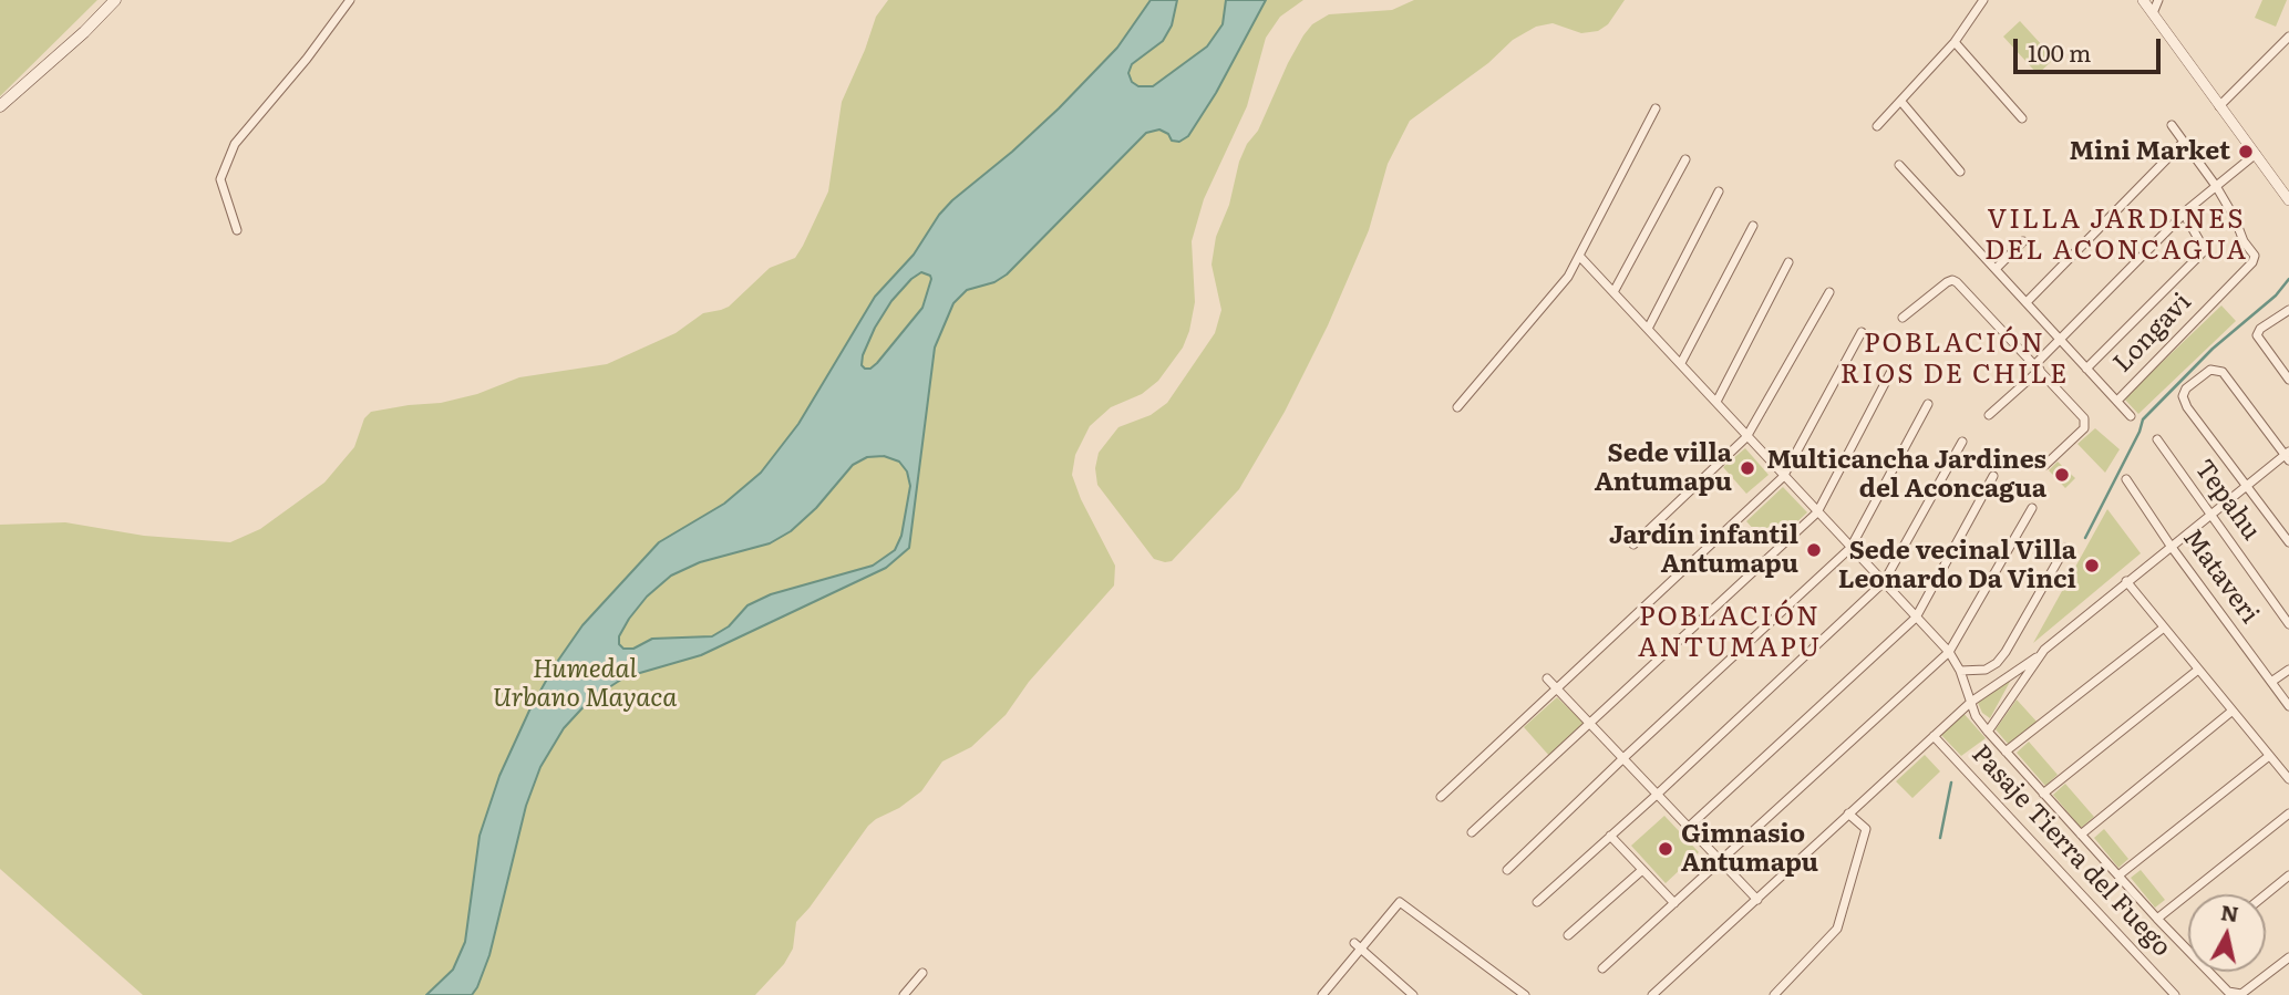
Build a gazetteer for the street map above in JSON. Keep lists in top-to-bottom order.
{
  "streets": {
    "street": [
      "Longavi",
      "Tepahu",
      "Mataveri",
      "Pasaje Tierra del Fuego"
    ]
  },
  "districts": ["VILLA JARDINES DEL ACONCAGUA", "POBLACIÓN RIOS DE CHILE", "POBLACIÓN ANTUMAPU"],
  "parks": ["Humedal Urbano Mayaca"],
  "places": [
    "Mini Market",
    "Sede villa Antumapu",
    "Multicancha Jardines del Aconcagua",
    "Jardín infantil Antumapu",
    "Sede vecinal Villa Leonardo Da Vinci",
    "Gimnasio Antumapu"
  ],
  "scale_bar": "100 m",
  "north": "top"
}
